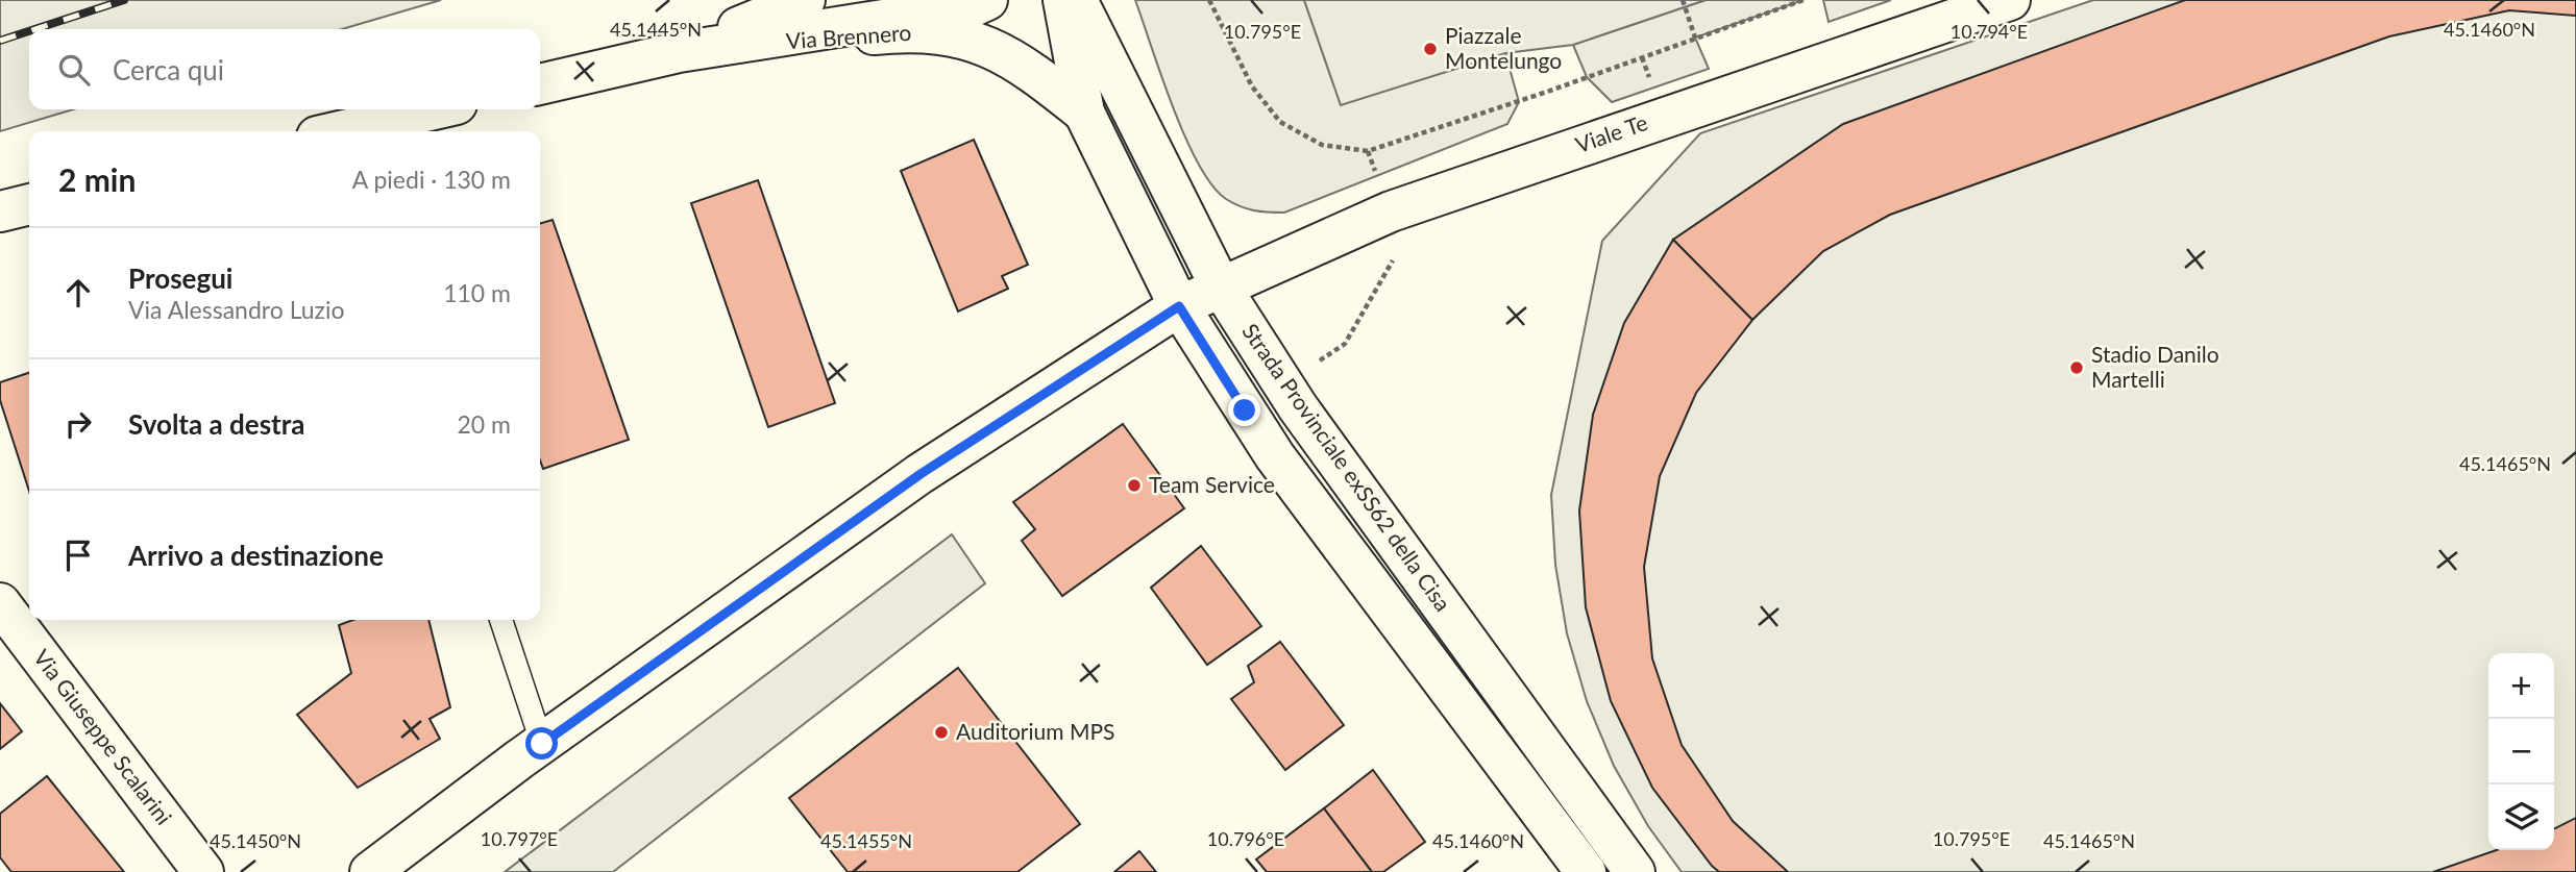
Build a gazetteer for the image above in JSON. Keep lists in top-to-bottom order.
{
  "streets": {
    "main road": [
      "Via Brennero",
      "Viale Te",
      "Strada Provinciale exSS62 della Cisa",
      "Via Giuseppe Scalarini"
    ]
  },
  "crossings": [
    ["Via Brennero", "Strada Provinciale exSS62 della Cisa"],
    ["Viale Te", "Strada Provinciale exSS62 della Cisa"]
  ],
  "places": [
    "Piazzale Montelungo",
    "Stadio Danilo Martelli",
    "Team Service",
    "Auditorium MPS"
  ],
  "page": {
    "search": "Cerca qui",
    "heading": ["2 min", "A piedi · 130 m"],
    "list": [
      ["Prosegui", "Via Alessandro Luzio", "110 m"],
      ["Svolta a destra", "20 m"],
      "Arrivo a destinazione"
    ],
    "map_buttons": ["+", "−"]
  },
  "coordinates": [
    "45.1445°N",
    "45.1460°N",
    "10.795°E",
    "10.794°E",
    "45.1465°N",
    "10.797°E",
    "10.796°E",
    "45.1450°N",
    "45.1455°N"
  ]
}
